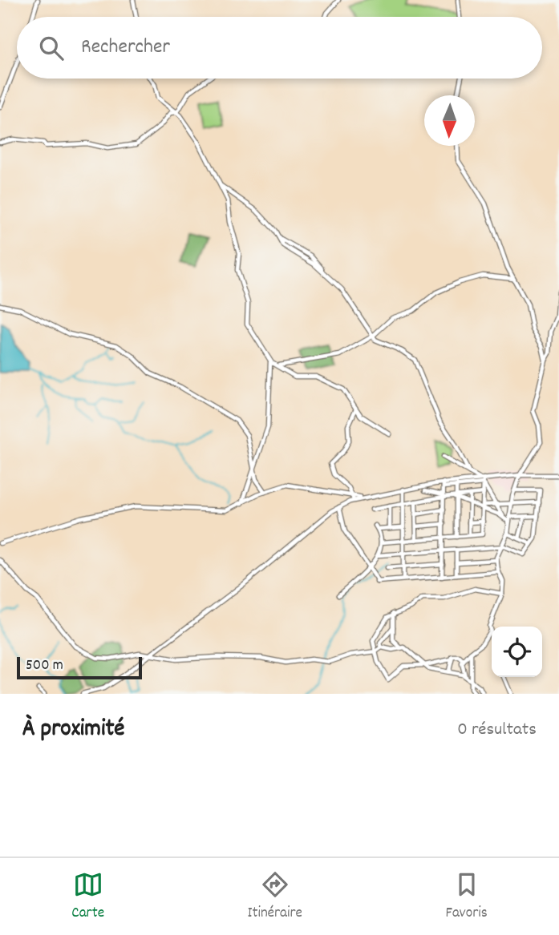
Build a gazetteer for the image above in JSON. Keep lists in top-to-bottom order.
{
  "scale_bar": "500 m",
  "north": "bottom",
  "page": {
    "search": "Rechercher",
    "scale": "500 m",
    "heading": ["À proximité", "0 résultats"],
    "nav": ["Carte", "Itinéraire", "Favoris"]
  }
}
